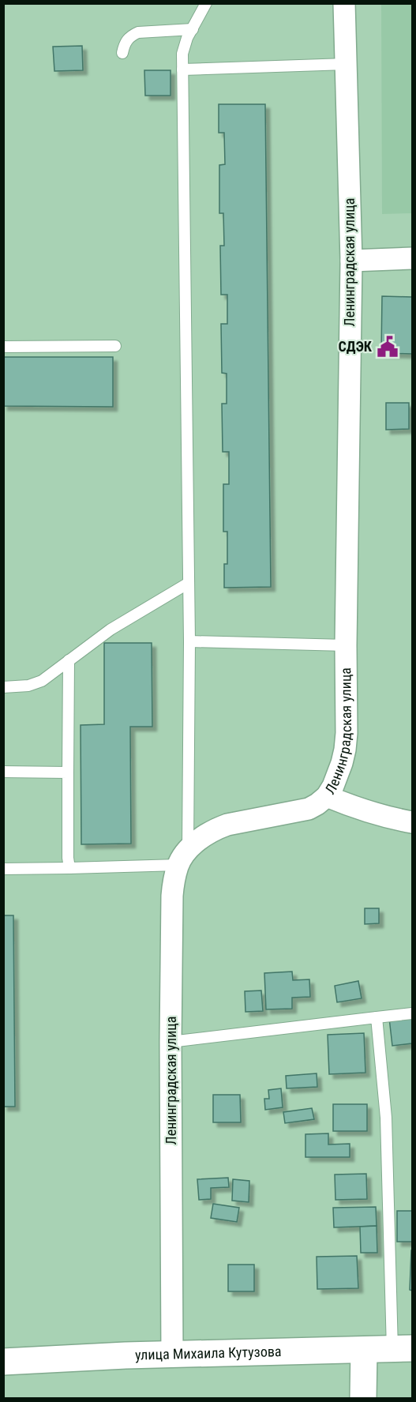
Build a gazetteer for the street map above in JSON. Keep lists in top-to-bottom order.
{
  "streets": {
    "street": ["Ленинградская улица", "улица Михаила Кутузова"]
  },
  "crossings": [
    ["Ленинградская улица", "улица Михаила Кутузова"]
  ],
  "places": {
    "public building": ["СДЭК"]
  }
}
